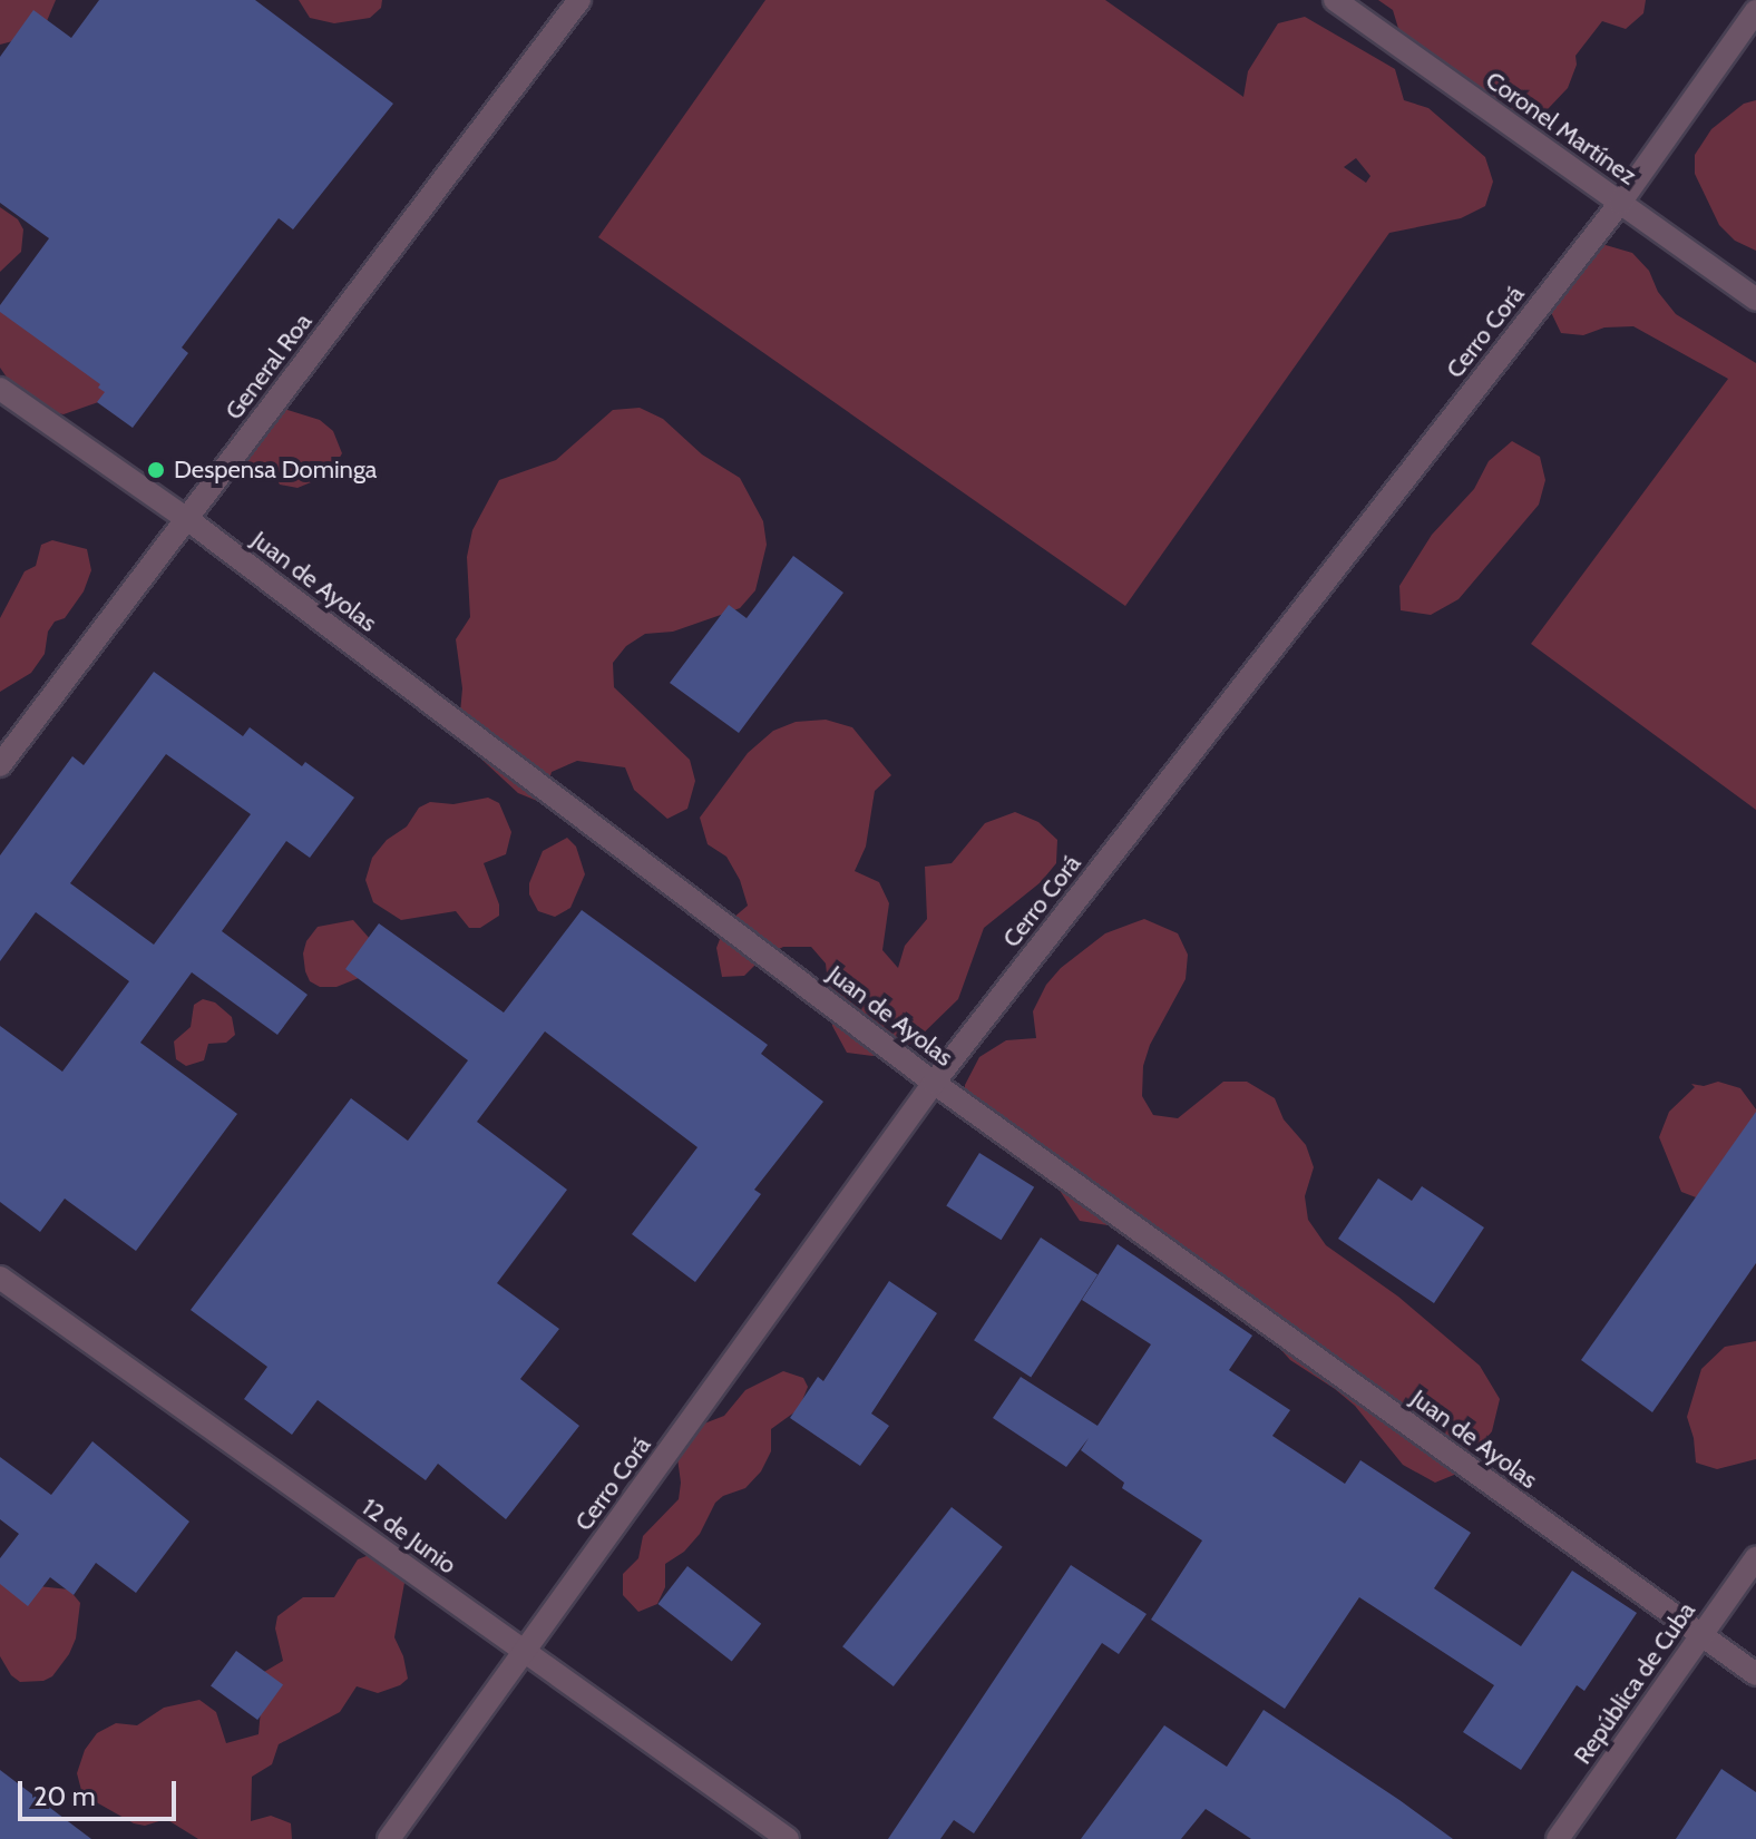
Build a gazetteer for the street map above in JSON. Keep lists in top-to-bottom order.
{
  "streets": {
    "street": [
      "Coronel Martínez",
      "Cerro Corá",
      "General Roa",
      "Juan de Ayolas",
      "12 de Junio",
      "República de Cuba"
    ]
  },
  "crossings": [
    ["Coronel Martínez", "Cerro Corá"],
    ["Cerro Corá", "Juan de Ayolas"],
    ["Cerro Corá", "12 de Junio"],
    ["General Roa", "Juan de Ayolas"],
    ["Juan de Ayolas", "República de Cuba"]
  ],
  "places": ["Despensa Dominga"],
  "scale_bar": "20 m"
}
